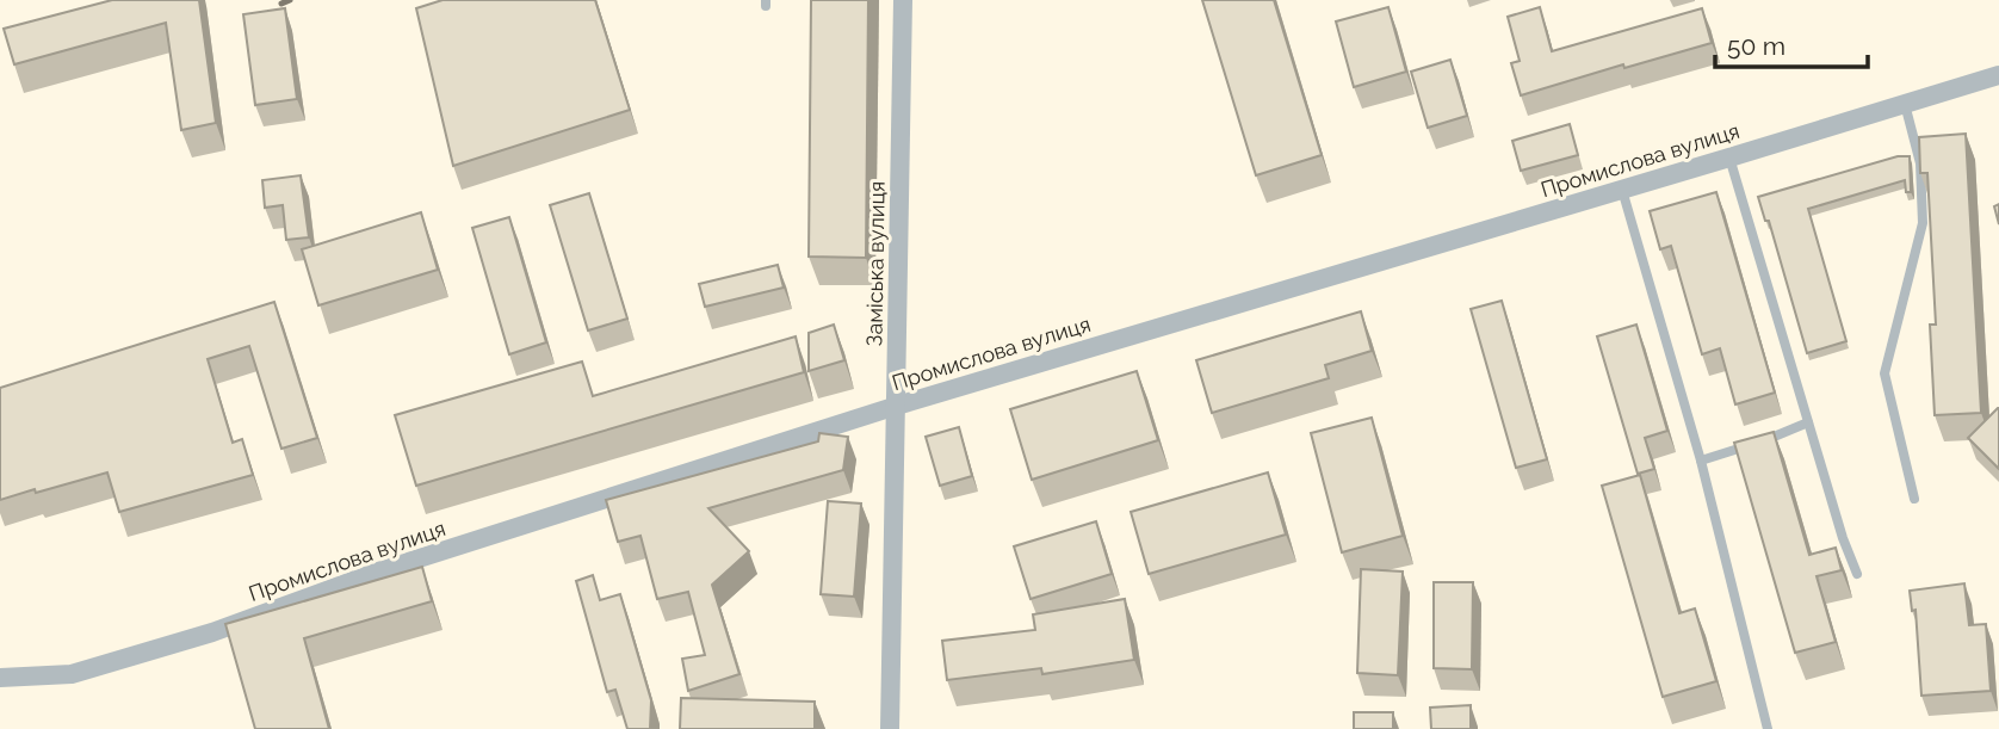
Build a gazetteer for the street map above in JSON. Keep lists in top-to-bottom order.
{
  "streets": {
    "street": ["Промислова вулиця", "Заміська вулиця"]
  },
  "crossings": [
    ["Промислова вулиця", "Заміська вулиця"]
  ],
  "scale_bar": "50 m"
}
